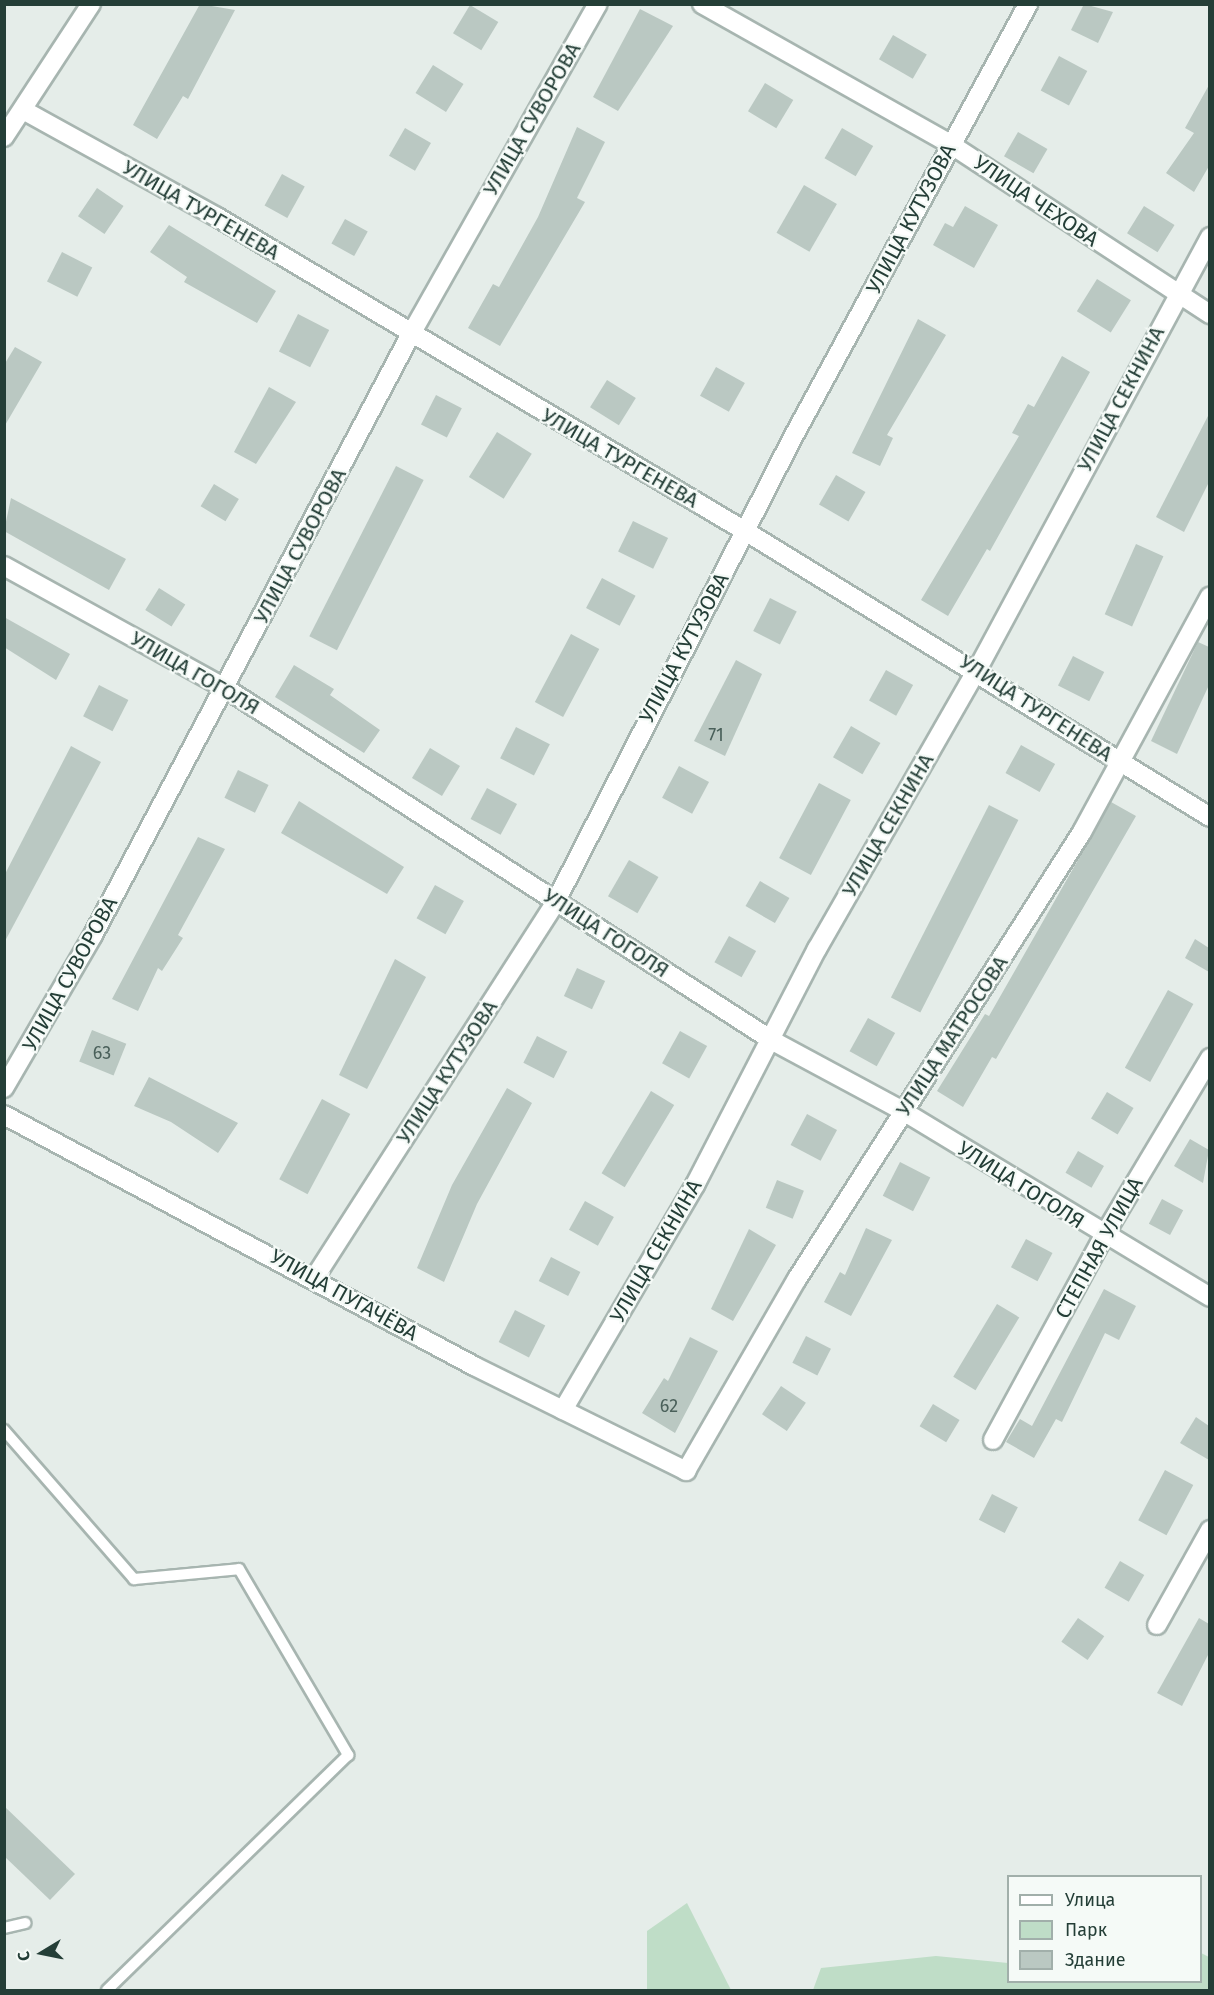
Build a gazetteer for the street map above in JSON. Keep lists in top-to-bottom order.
{
  "streets": {
    "street": [
      "УЛИЦА СУВОРОВА",
      "УЛИЦА ЧЕХОВА",
      "УЛИЦА ТУРГЕНЕВА",
      "УЛИЦА КУТУЗОВА",
      "УЛИЦА СЕКНИНА",
      "УЛИЦА ГОГОЛЯ",
      "УЛИЦА МАТРОСОВА",
      "СТЕПНАЯ УЛИЦА",
      "УЛИЦА ПУГАЧЁВА"
    ]
  },
  "crossings": [
    ["УЛИЦА СУВОРОВА", "УЛИЦА ТУРГЕНЕВА"],
    ["УЛИЦА СУВОРОВА", "УЛИЦА ГОГОЛЯ"],
    ["УЛИЦА ЧЕХОВА", "УЛИЦА КУТУЗОВА"],
    ["УЛИЦА ЧЕХОВА", "УЛИЦА СЕКНИНА"],
    ["УЛИЦА ТУРГЕНЕВА", "УЛИЦА КУТУЗОВА"],
    ["УЛИЦА ТУРГЕНЕВА", "УЛИЦА СЕКНИНА"],
    ["УЛИЦА ТУРГЕНЕВА", "УЛИЦА МАТРОСОВА"],
    ["УЛИЦА КУТУЗОВА", "УЛИЦА ГОГОЛЯ"],
    ["УЛИЦА КУТУЗОВА", "УЛИЦА ПУГАЧЁВА"],
    ["УЛИЦА СЕКНИНА", "УЛИЦА ГОГОЛЯ"],
    ["УЛИЦА СЕКНИНА", "УЛИЦА ПУГАЧЁВА"],
    ["УЛИЦА ГОГОЛЯ", "УЛИЦА МАТРОСОВА"],
    ["УЛИЦА ГОГОЛЯ", "СТЕПНАЯ УЛИЦА"],
    ["УЛИЦА МАТРОСОВА", "УЛИЦА ПУГАЧЁВА"]
  ],
  "house_numbers": ["71", "63", "62"],
  "legend": ["Улица", "Парк", "Здание"],
  "north": "left"
}
